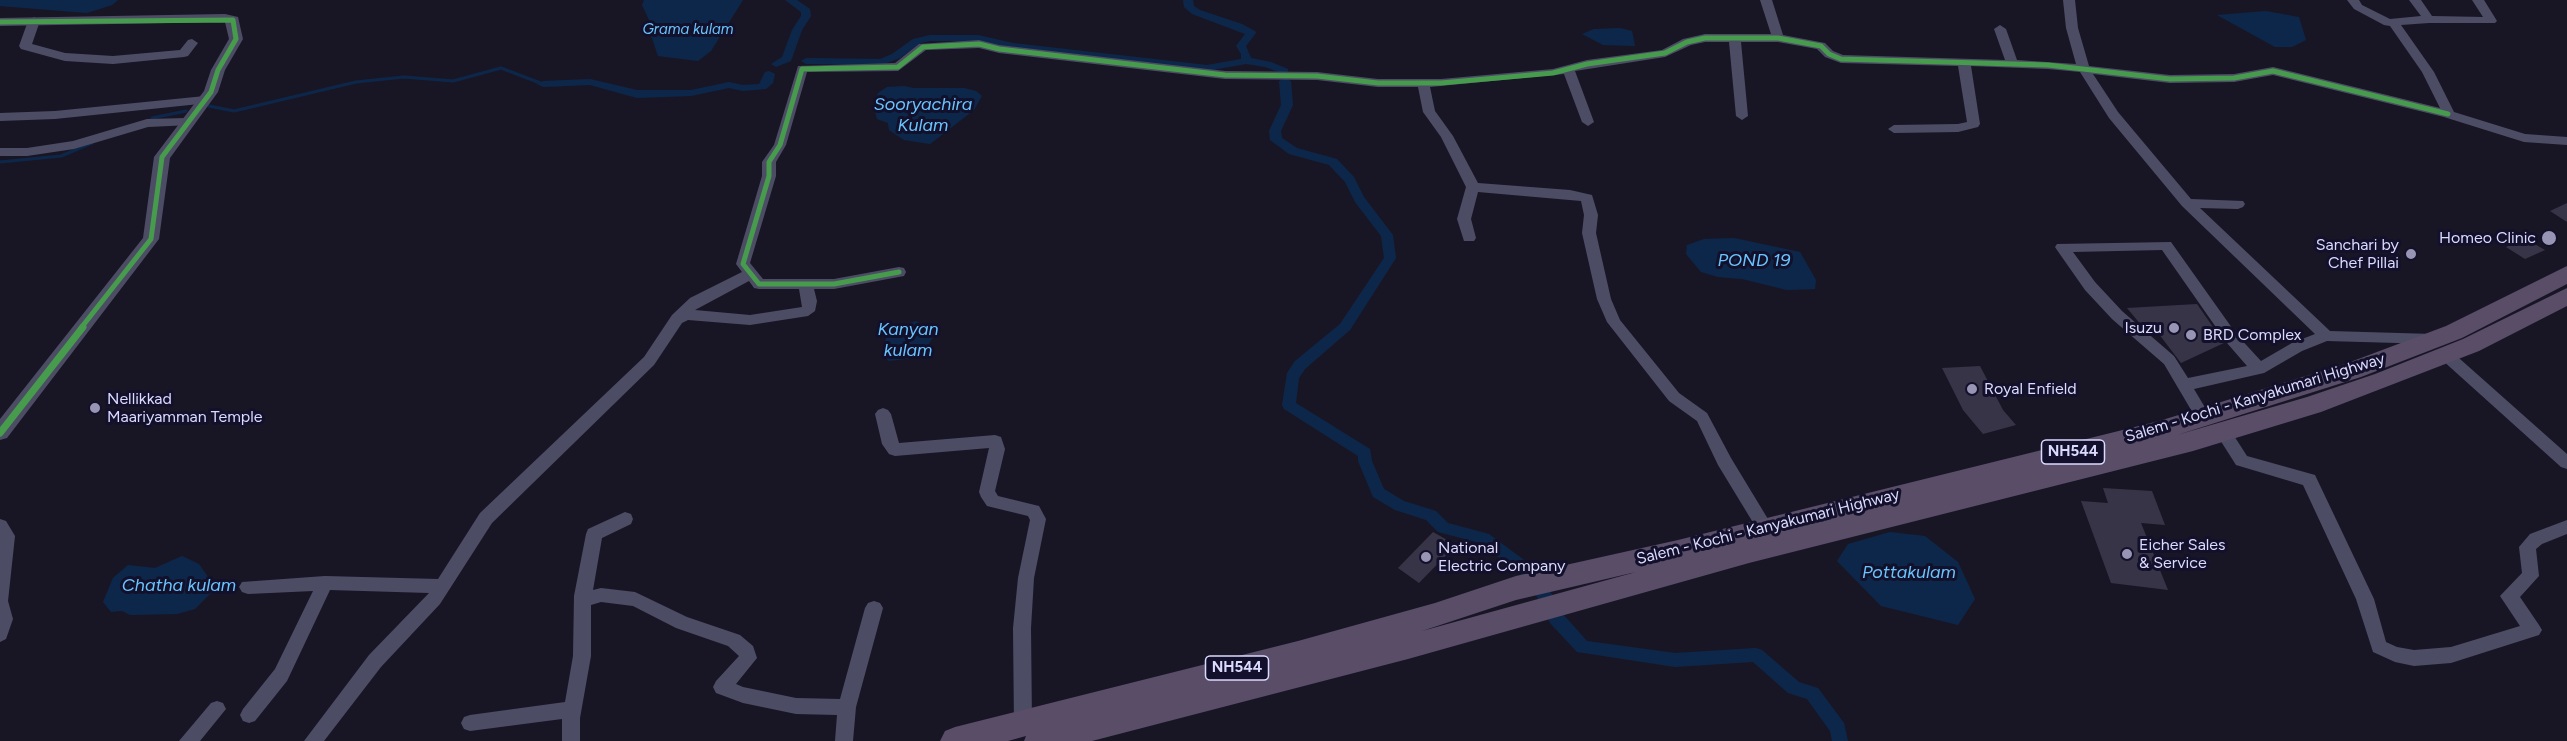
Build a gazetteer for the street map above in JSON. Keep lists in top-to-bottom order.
{
  "streets": {
    "highway": ["Salem - Kochi - Kanyakumari Highway", "NH544"]
  },
  "water": [
    "Grama kulam",
    "Sooryachira Kulam",
    "POND 19",
    "Kanyan kulam",
    "Pottakulam",
    "Chatha kulam"
  ],
  "places": [
    "Homeo Clinic",
    "Sanchari by Chef Pillai",
    "Isuzu",
    "BRD Complex",
    "Royal Enfield",
    "Nellikkad Maariyamman Temple",
    "Eicher Sales & Service",
    "National Electric Company"
  ]
}
